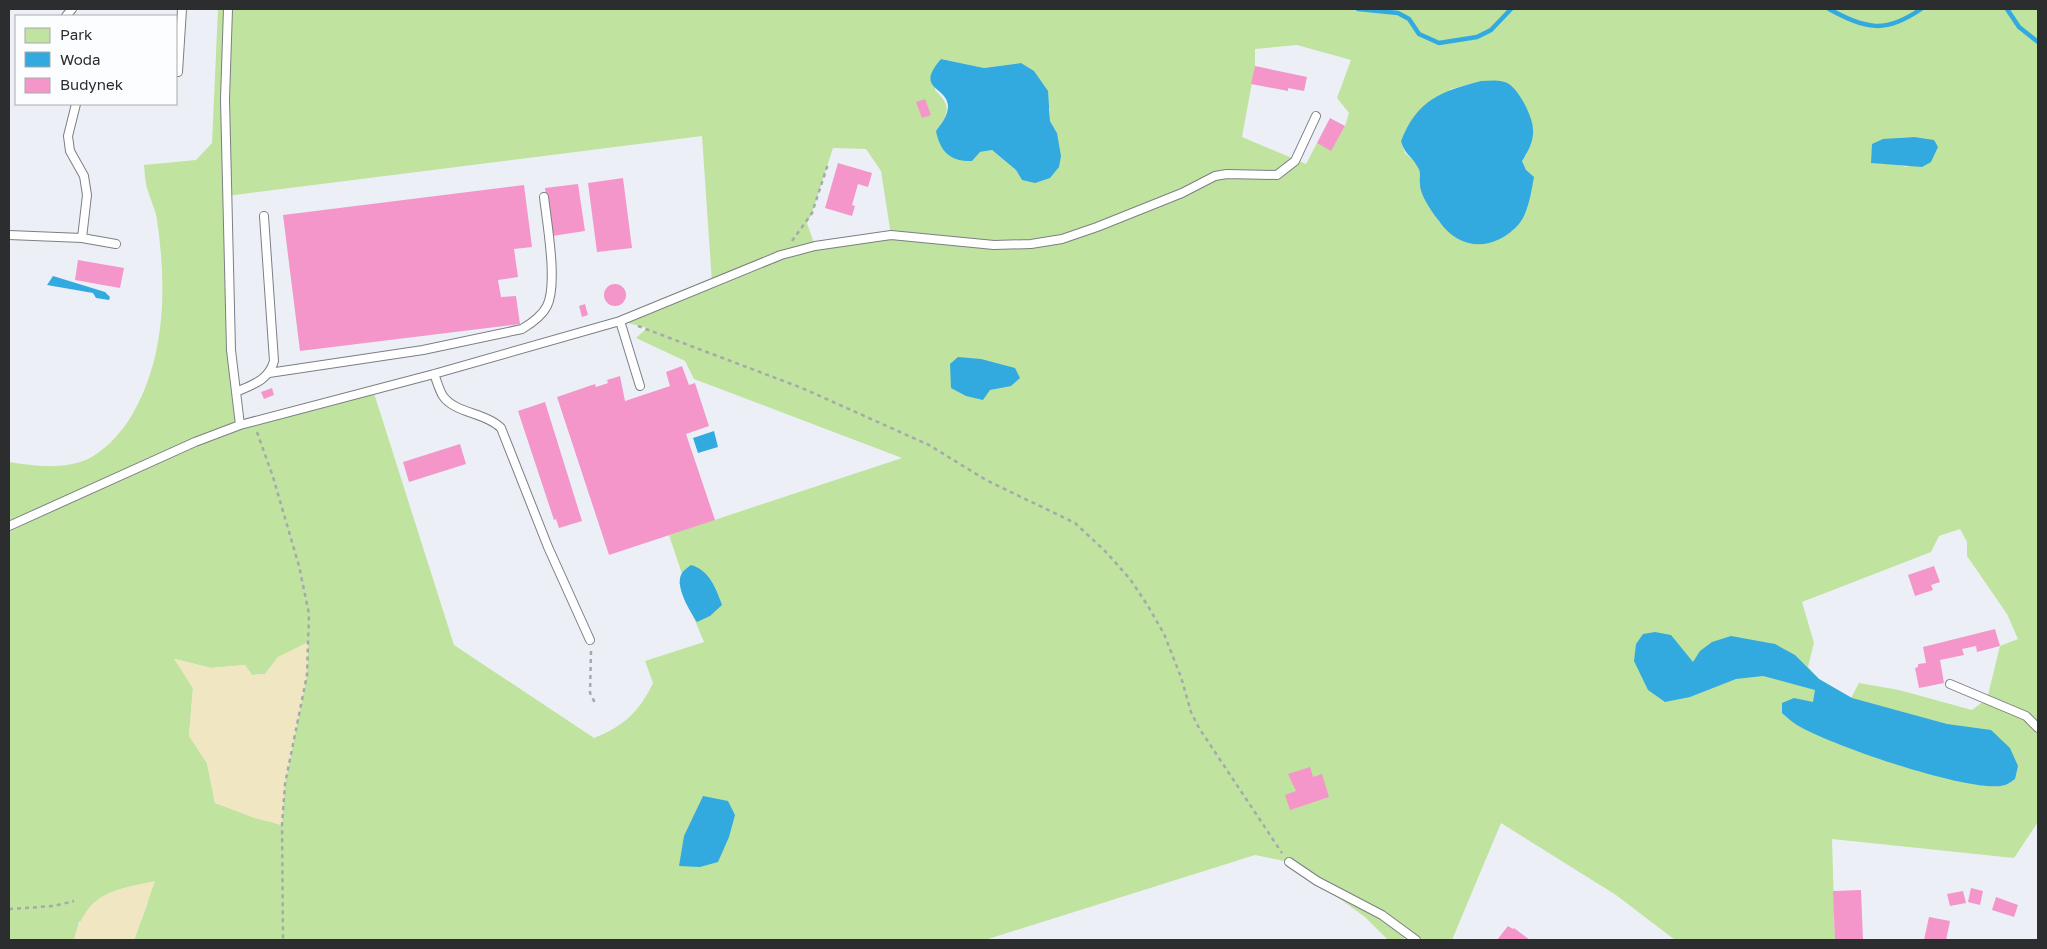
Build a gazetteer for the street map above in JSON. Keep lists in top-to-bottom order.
{
  "legend": ["Park", "Woda", "Budynek"]
}
